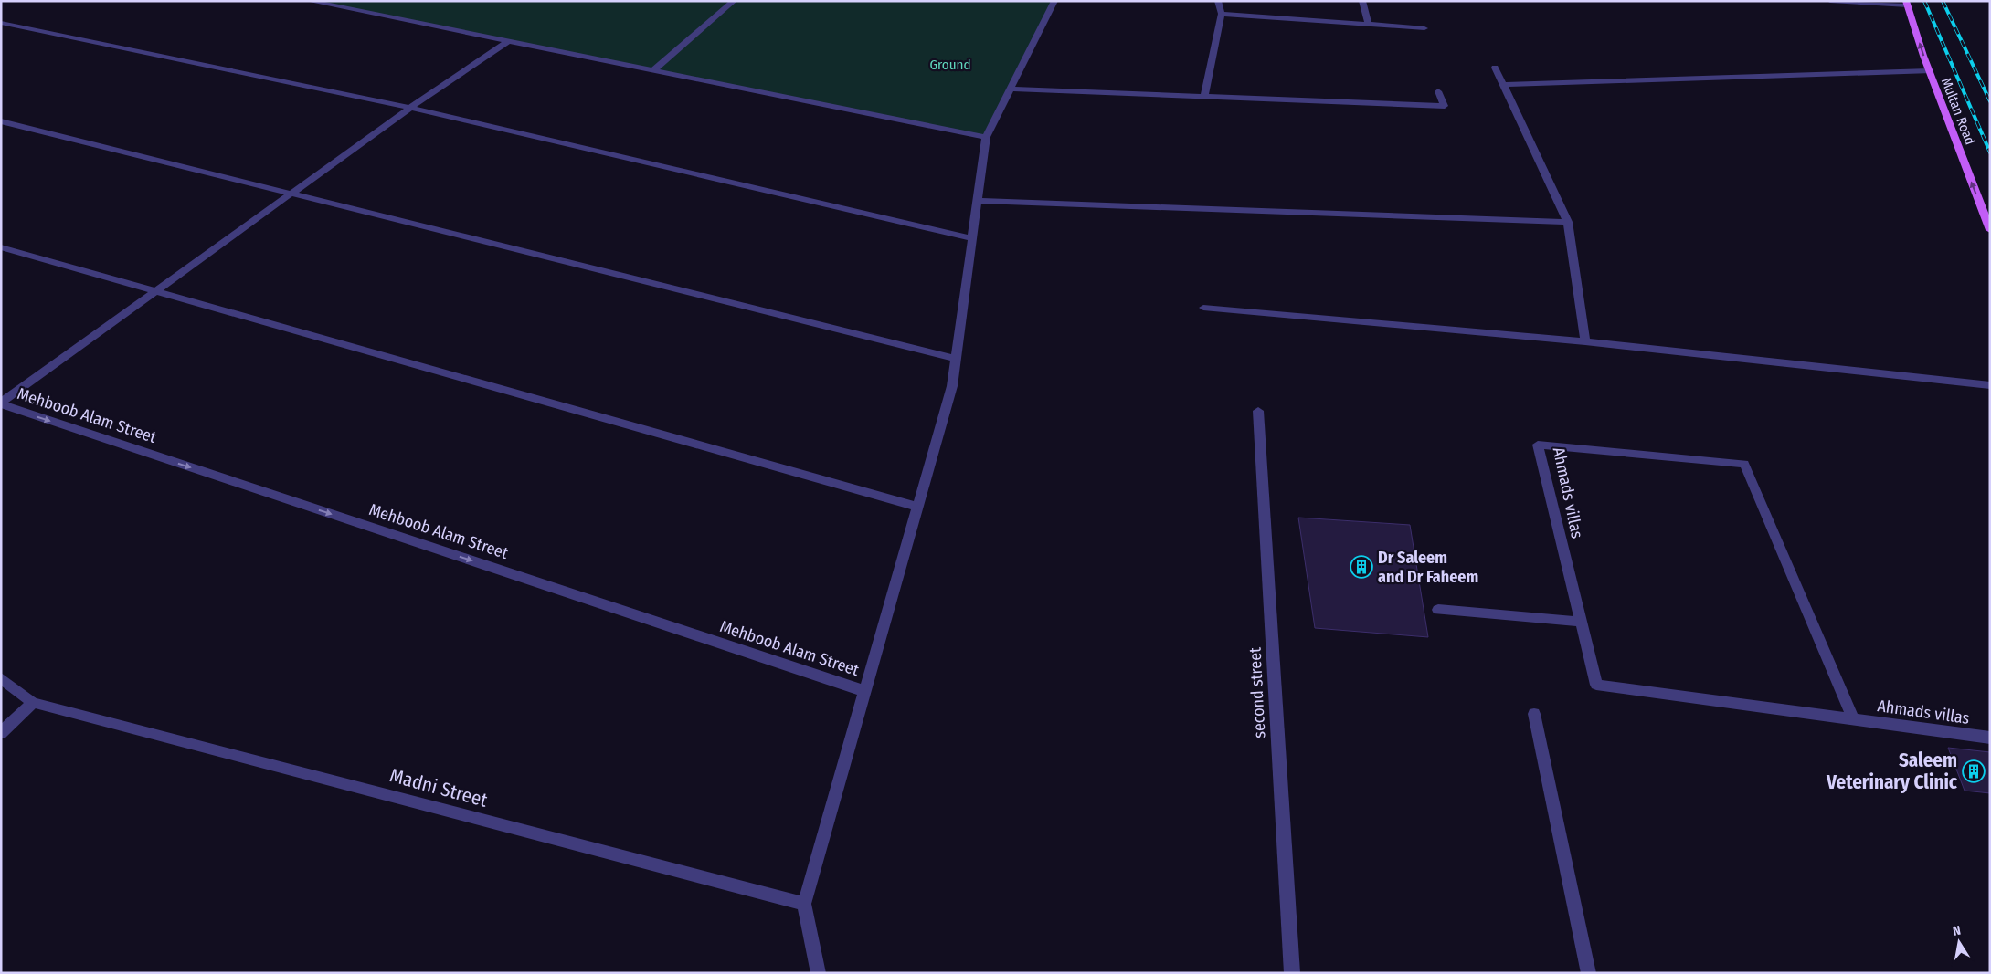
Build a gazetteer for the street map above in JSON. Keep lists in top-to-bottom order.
{
  "streets": {
    "main road": ["Multan Road"],
    "street": [
      "Mehboob Alam Street",
      "Ahmads villas",
      "second street",
      "Madni Street"
    ]
  },
  "one_way": ["Multan Road", "Mehboob Alam Street"],
  "parks": ["Ground"],
  "places": {
    "building": ["Dr Saleem and Dr Faheem", "Saleem Veterinary Clinic"]
  },
  "north": "top"
}
